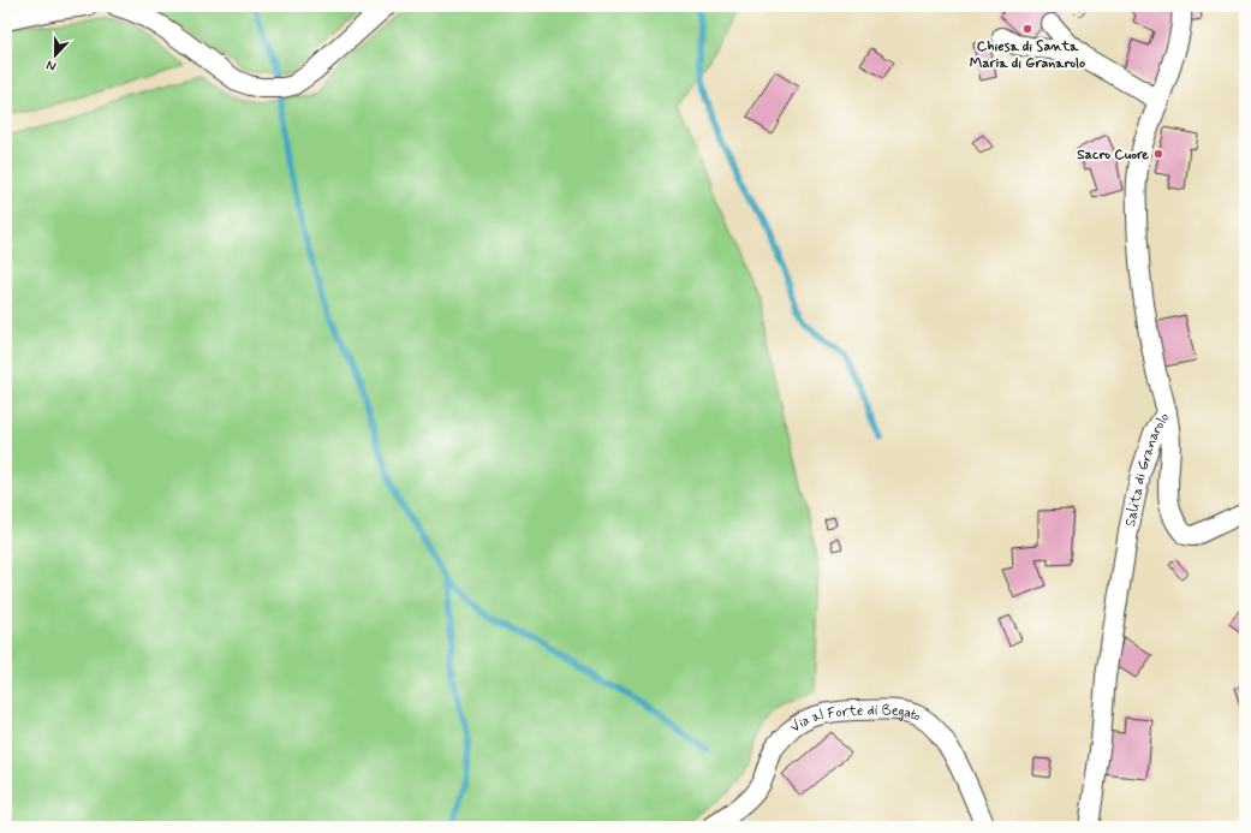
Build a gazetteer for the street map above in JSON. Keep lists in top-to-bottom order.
{
  "streets": {
    "street": ["Salita di Granarolo", "Via al Forte di Begato"]
  },
  "places": ["Chiesa di Santa Maria di Granarolo", "Sacro Cuore"],
  "north": "bottom"
}
